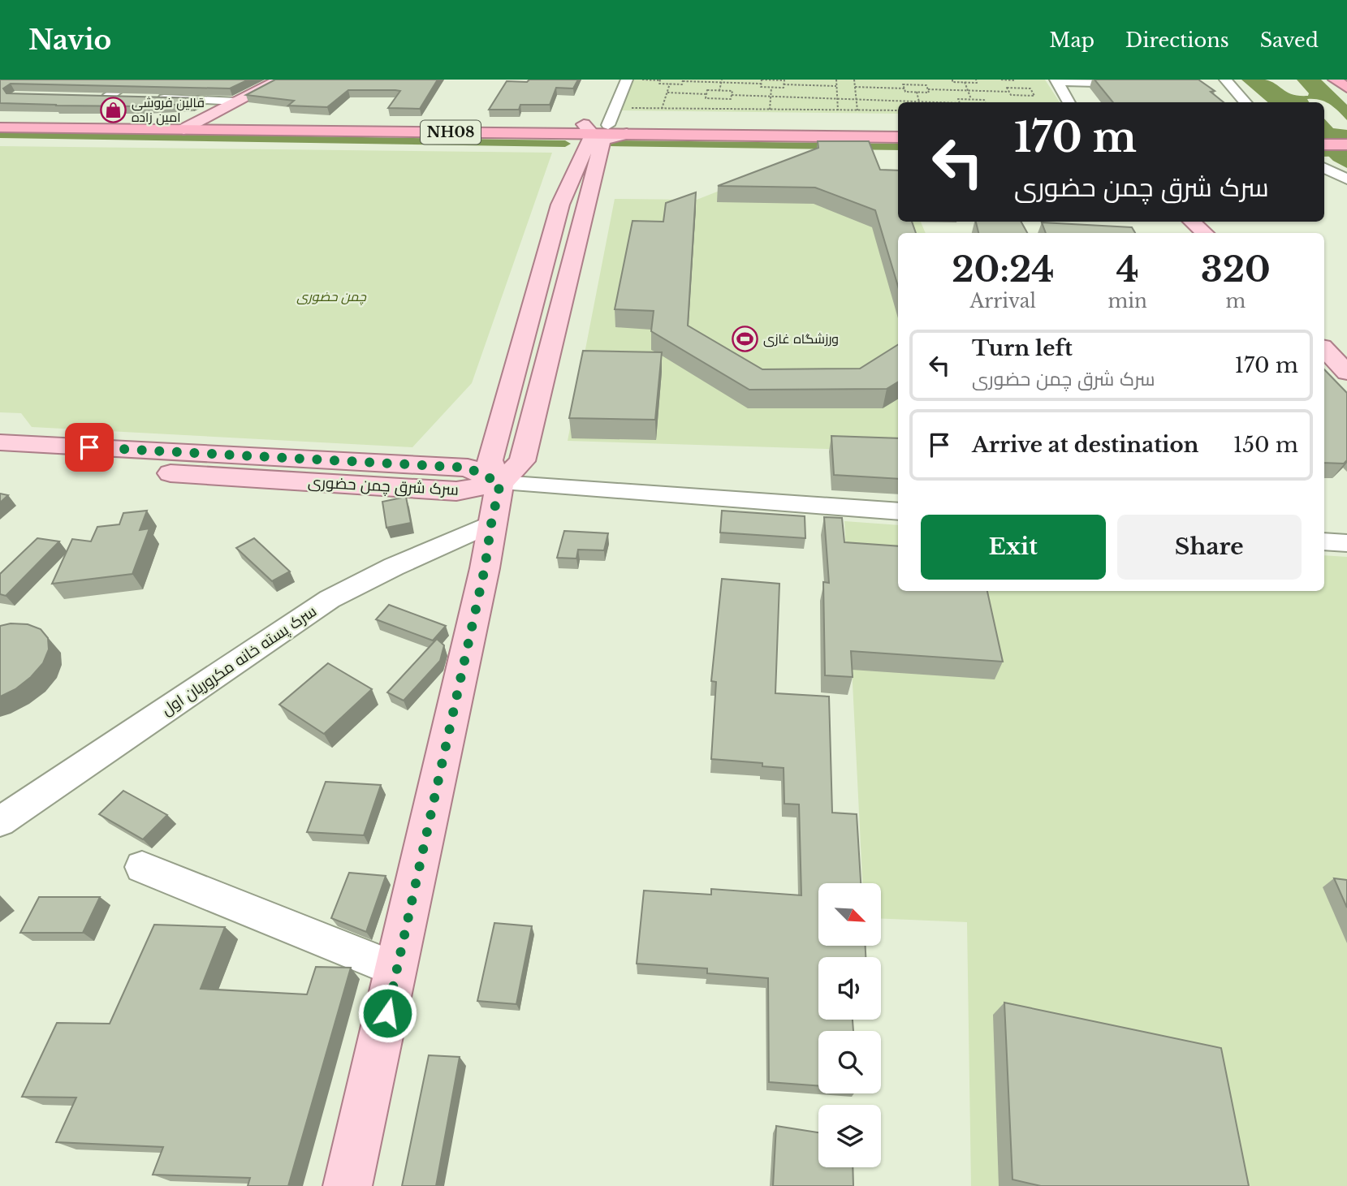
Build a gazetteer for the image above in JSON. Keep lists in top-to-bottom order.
{
  "streets": {
    "highway": ["NH08"],
    "main road": ["سرک شرق چمن حضوری"],
    "street": ["سرک پسته خانه مکروریان اول"]
  },
  "parks": ["چمن حضوری"],
  "places": {
    "shop": ["قالین فروشی امین زاده"],
    "sports": ["ورزشگاه غازی"]
  },
  "north": "bottom right",
  "page": {
    "header": "Navio",
    "nav": ["Map", "Directions", "Saved"],
    "turn": ["170 m", "سرک شرق چمن حضوری"],
    "eta": [
      "20:24",
      "Arrival",
      "4",
      "min",
      "320",
      "m"
    ],
    "list": [
      {
        "name": "Turn left",
        "note": "سرک شرق چمن حضوری",
        "value": "170 m"
      },
      {
        "name": "Arrive at destination",
        "value": "150 m"
      }
    ],
    "buttons": ["Exit", "Share"]
  }
}
